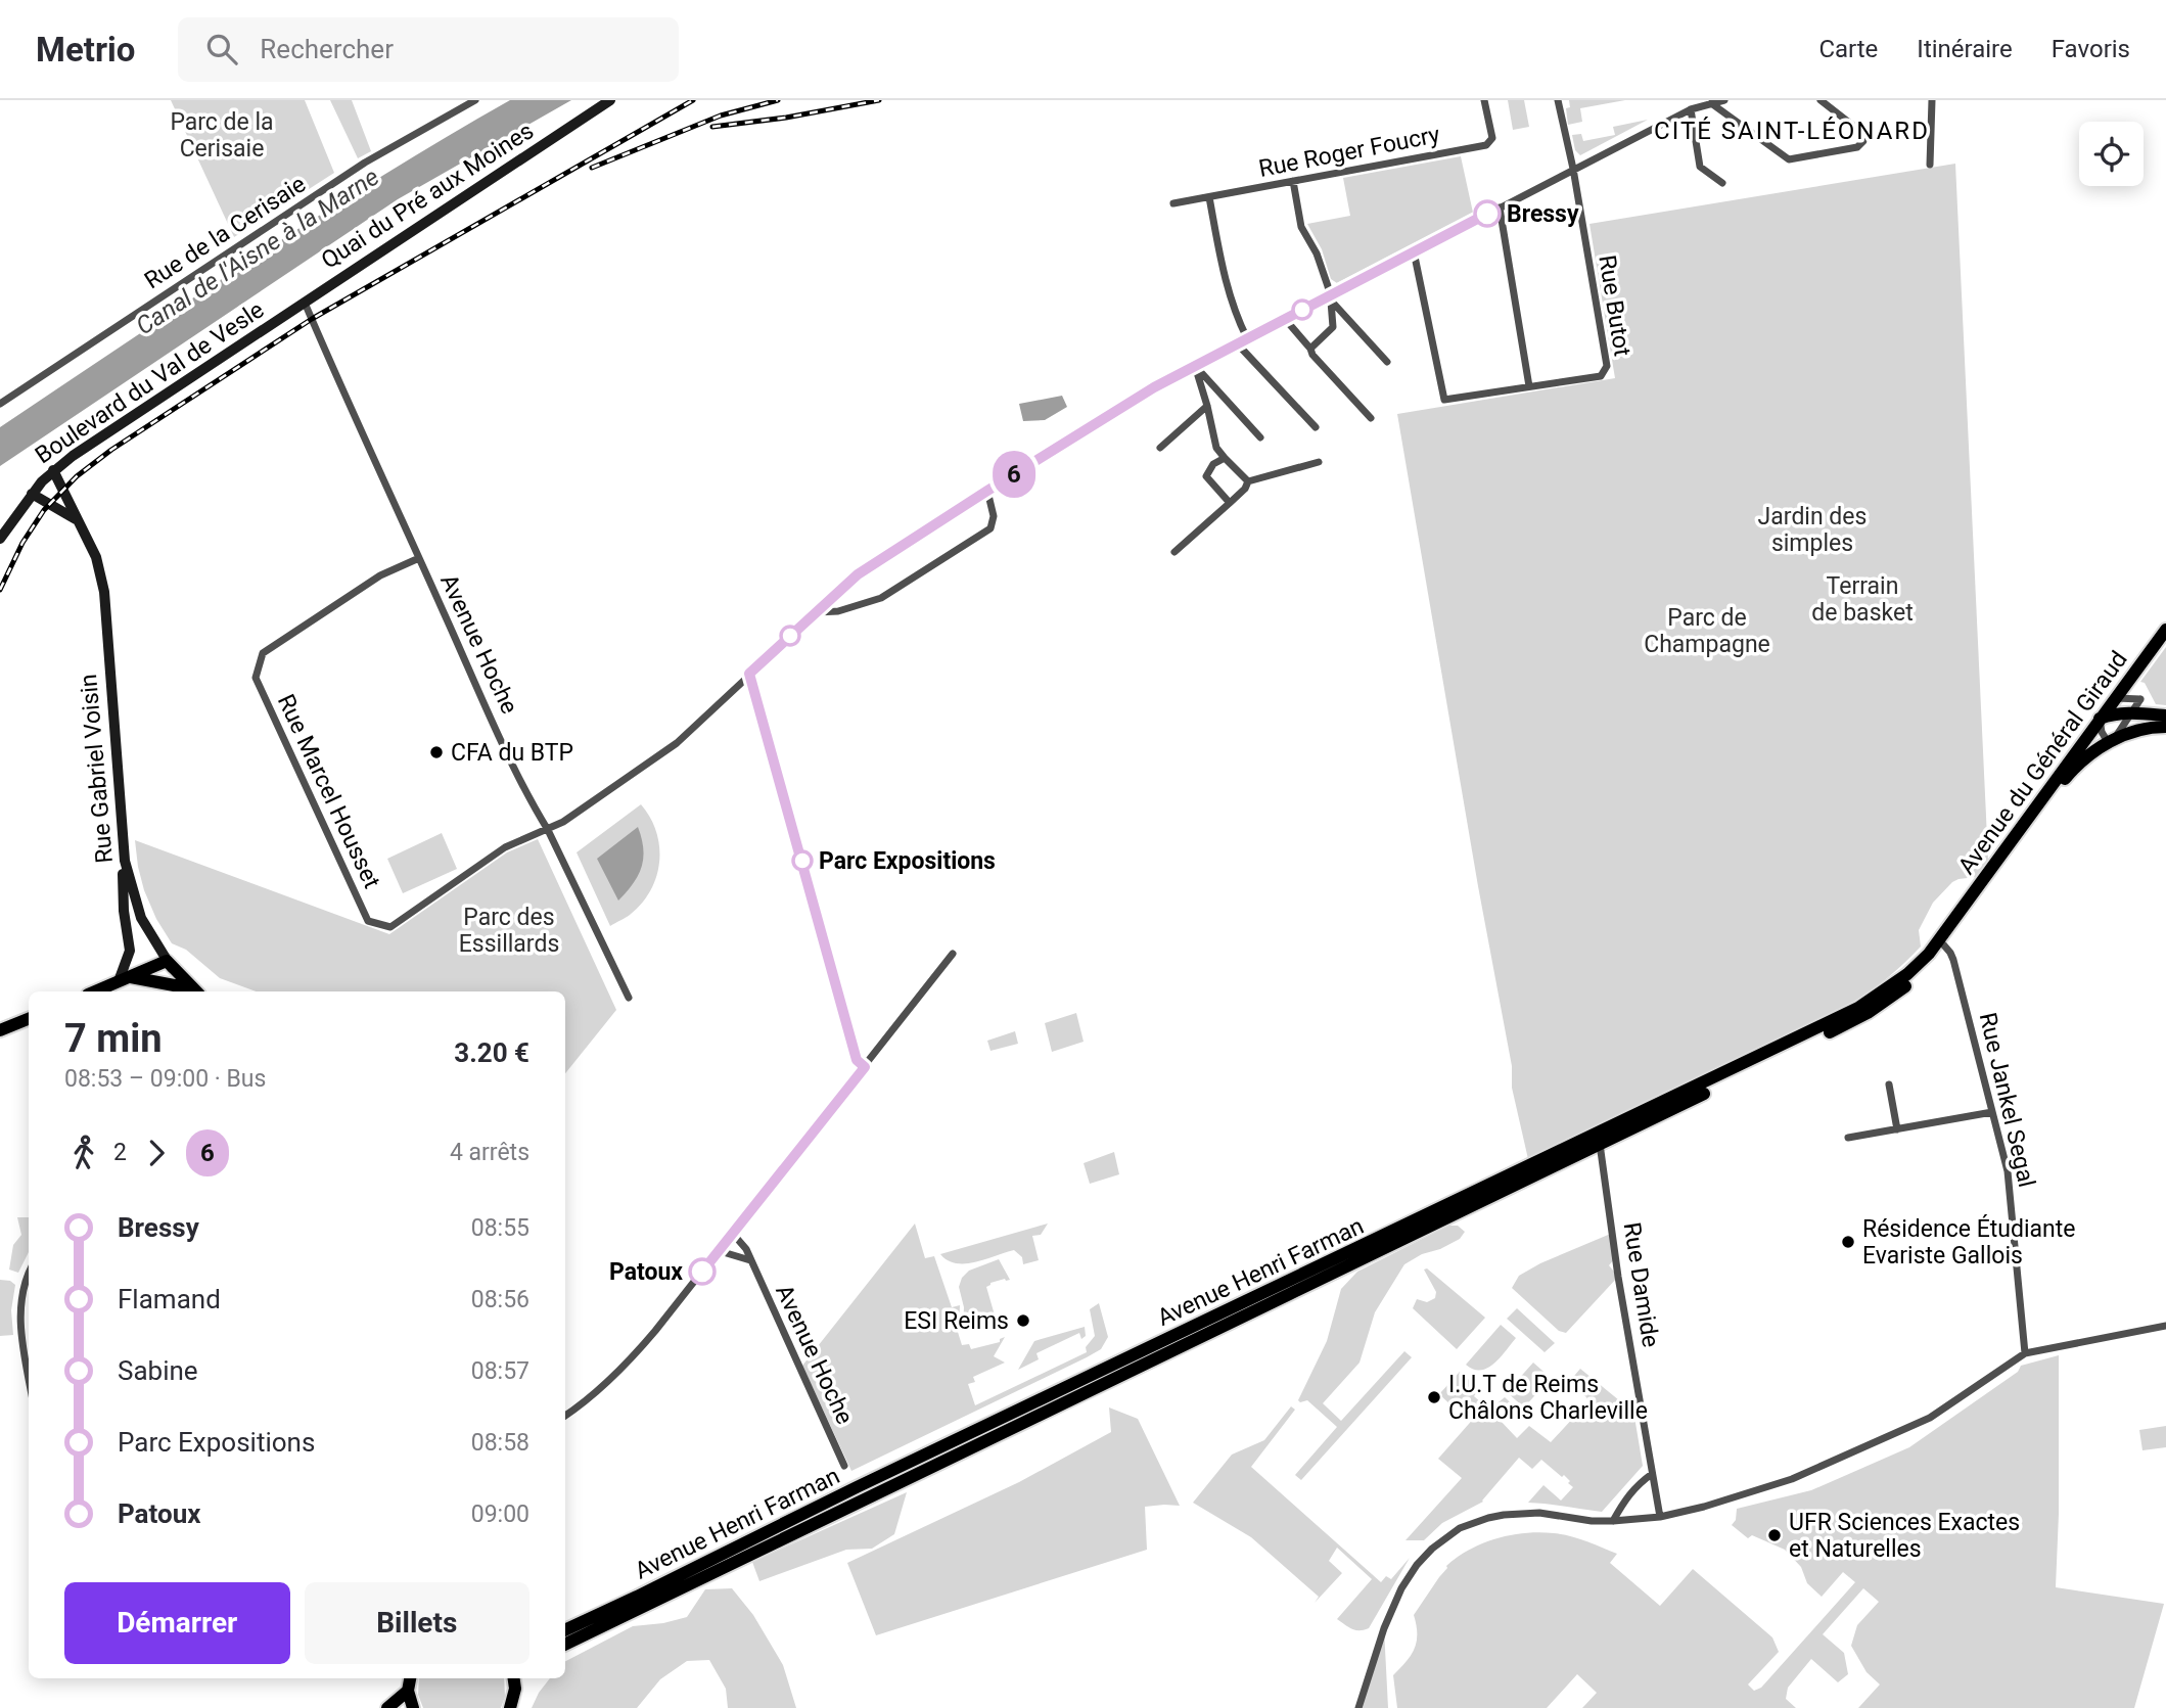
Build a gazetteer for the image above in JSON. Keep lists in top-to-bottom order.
{
  "streets": {
    "main road": ["Avenue du Général Giraud", "Rue Gabriel Voisin", "Avenue Henri Farman"],
    "street": [
      "Rue Roger Foucry",
      "Quai du Pré aux Moines",
      "Rue de la Cerisaie",
      "Rue Butot",
      "Boulevard du Val de Vesle",
      "Avenue Hoche",
      "Rue Marcel Housset",
      "Rue Jankel Segal",
      "Rue Damide"
    ]
  },
  "crossings": [
    ["Quai du Pré aux Moines", "Boulevard du Val de Vesle"],
    ["Quai du Pré aux Moines", "Avenue Hoche"],
    ["Boulevard du Val de Vesle", "Avenue Hoche"],
    ["Boulevard du Val de Vesle", "Rue Gabriel Voisin"],
    ["Avenue Hoche", "Rue Marcel Housset"],
    ["Avenue du Général Giraud", "Rue Jankel Segal"],
    ["Avenue du Général Giraud", "Avenue Henri Farman"],
    ["Avenue Henri Farman", "Rue Damide"]
  ],
  "districts": ["CITÉ SAINT-LÉONARD"],
  "water": ["Canal de l'Aisne à la Marne"],
  "parks": [
    "Parc de la Cerisaie",
    "Jardin des simples",
    "Terrain de basket",
    "Parc de Champagne",
    "Parc des Essillards"
  ],
  "places": [
    "Bressy",
    "CFA du BTP",
    "Parc Expositions",
    "Résidence Étudiante Evariste Gallois",
    "Patoux",
    "ESI Reims",
    "I.U.T de Reims Châlons Charleville",
    "UFR Sciences Exactes et Naturelles"
  ],
  "lines": ["bus line 6"],
  "page": {
    "header": "Metrio",
    "search": "Rechercher",
    "nav": ["Carte", "Itinéraire", "Favoris"],
    "on_map": "6",
    "heading": ["7 min", "08:53 – 09:00 · Bus", "3.20 €"],
    "legs": ["2", "6", "4 arrêts"],
    "list": [
      {
        "name": "Bressy",
        "value": "08:55"
      },
      {
        "name": "Flamand",
        "value": "08:56"
      },
      {
        "name": "Sabine",
        "value": "08:57"
      },
      {
        "name": "Parc Expositions",
        "value": "08:58"
      },
      {
        "name": "Patoux",
        "value": "09:00"
      }
    ],
    "buttons": ["Démarrer", "Billets"]
  }
}
